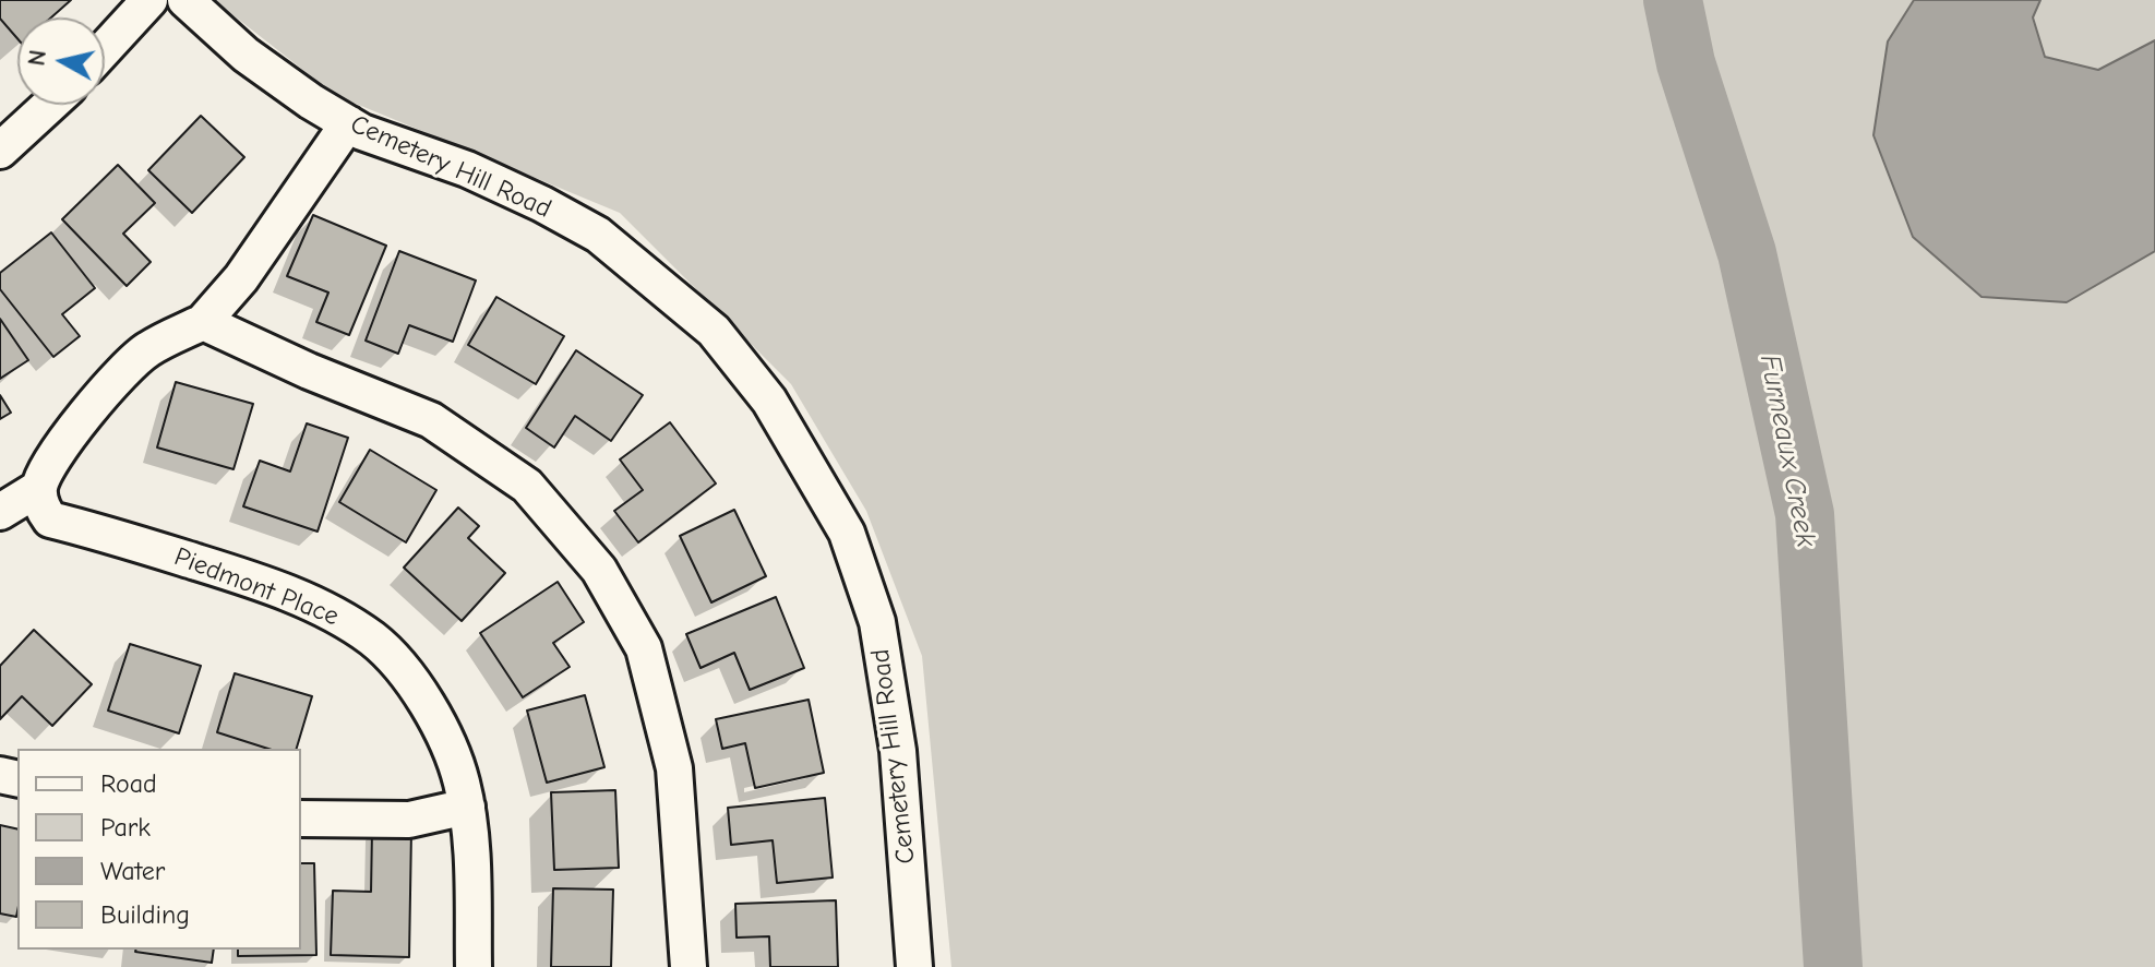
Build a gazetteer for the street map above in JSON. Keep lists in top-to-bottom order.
{
  "streets": {
    "street": ["Cemetery Hill Road", "Piedmont Place"]
  },
  "water": ["Furneaux Creek"],
  "legend": [
    "Road",
    "Park",
    "Water",
    "Building"
  ],
  "north": "left"
}
